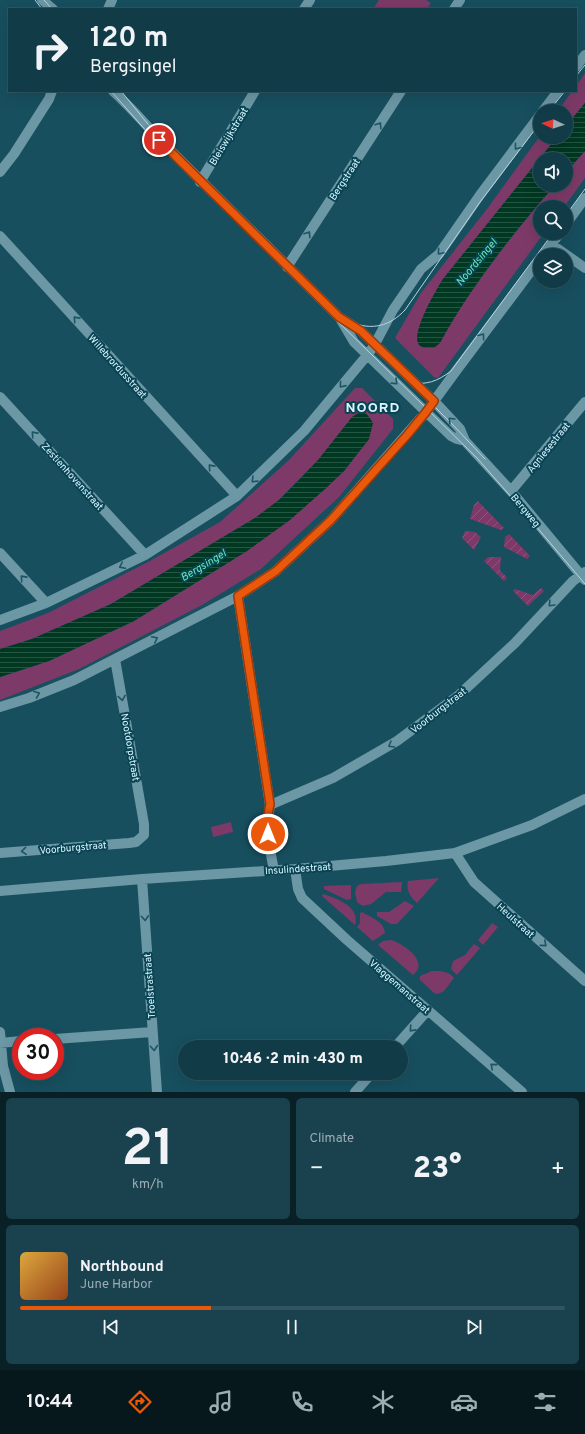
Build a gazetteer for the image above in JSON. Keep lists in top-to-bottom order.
{
  "streets": {
    "street": [
      "Bleiswijkstraat",
      "Bergstraat",
      "Willebrordusstraat",
      "Agniesestraat",
      "Zestienhovenstraat",
      "Bergweg",
      "Voorburgstraat",
      "Nootdorpstraat",
      "Insulindestraat",
      "Heulstraat",
      "Troelstrastraat",
      "Vlaggemanstraat"
    ]
  },
  "crossings": [
    ["Bleiswijkstraat", "Bergweg"],
    ["Bergstraat", "Bergweg"],
    ["Agniesestraat", "Bergweg"],
    ["Bergweg", "Voorburgstraat"],
    ["Voorburgstraat", "Nootdorpstraat"],
    ["Insulindestraat", "Heulstraat"],
    ["Insulindestraat", "Troelstrastraat"],
    ["Insulindestraat", "Vlaggemanstraat"]
  ],
  "one_way": [
    "Bergstraat",
    "Willebrordusstraat",
    "Zestienhovenstraat",
    "Voorburgstraat",
    "Nootdorpstraat",
    "Heulstraat",
    "Troelstrastraat",
    "Vlaggemanstraat"
  ],
  "districts": ["NOORD"],
  "water": ["Noordsingel", "Bergsingel"],
  "north": "left",
  "page": {
    "turn": ["120 m", "Bergsingel"],
    "limit": "30",
    "trip": "10:46 · 2 min · 430 m",
    "tile": [
      ["21", "km/h"],
      "Climate"
    ],
    "heat": ["−", "23°", "+"],
    "song": ["Northbound", "June Harbor"],
    "tabs": "10:44"
  }
}
